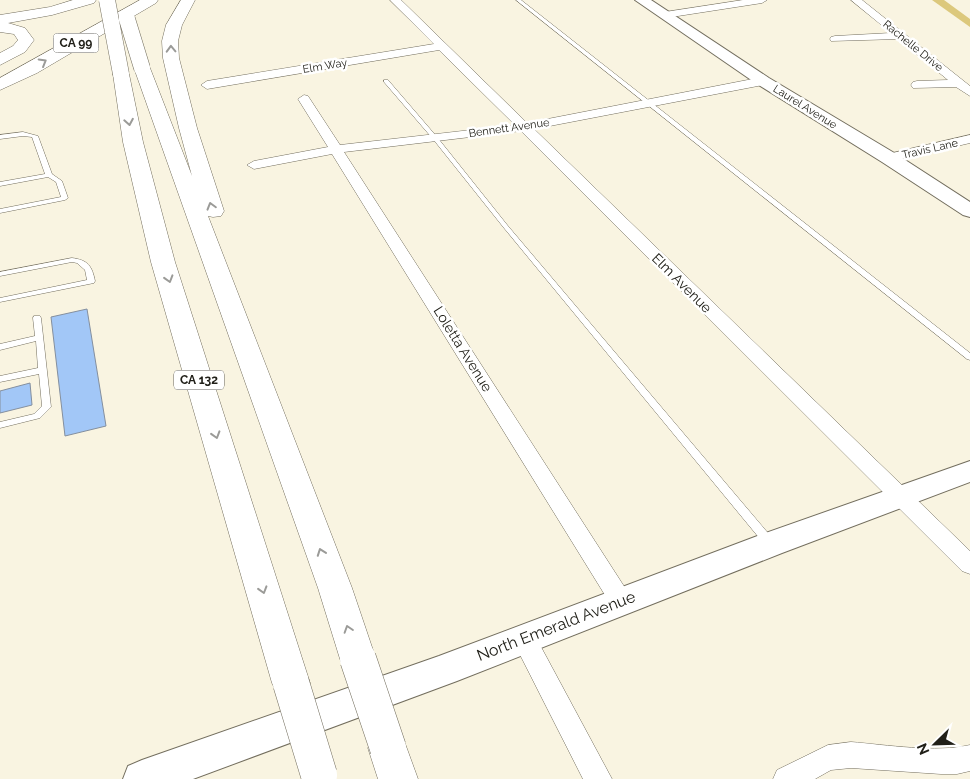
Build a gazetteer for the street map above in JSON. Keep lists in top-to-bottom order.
{
  "streets": {
    "highway": ["CA 99", "CA 132"],
    "street": [
      "Rachelle Drive",
      "Elm Way",
      "Laurel Avenue",
      "Bennett Avenue",
      "Travis Lane",
      "Elm Avenue",
      "Loletta Avenue",
      "North Emerald Avenue"
    ]
  },
  "crossings": [
    ["Elm Way", "Elm Avenue"],
    ["Laurel Avenue", "Bennett Avenue"],
    ["Laurel Avenue", "Travis Lane"],
    ["Bennett Avenue", "Elm Avenue"],
    ["Bennett Avenue", "Loletta Avenue"],
    ["Elm Avenue", "North Emerald Avenue"],
    ["Loletta Avenue", "North Emerald Avenue"]
  ],
  "north": "bottom left"
}
